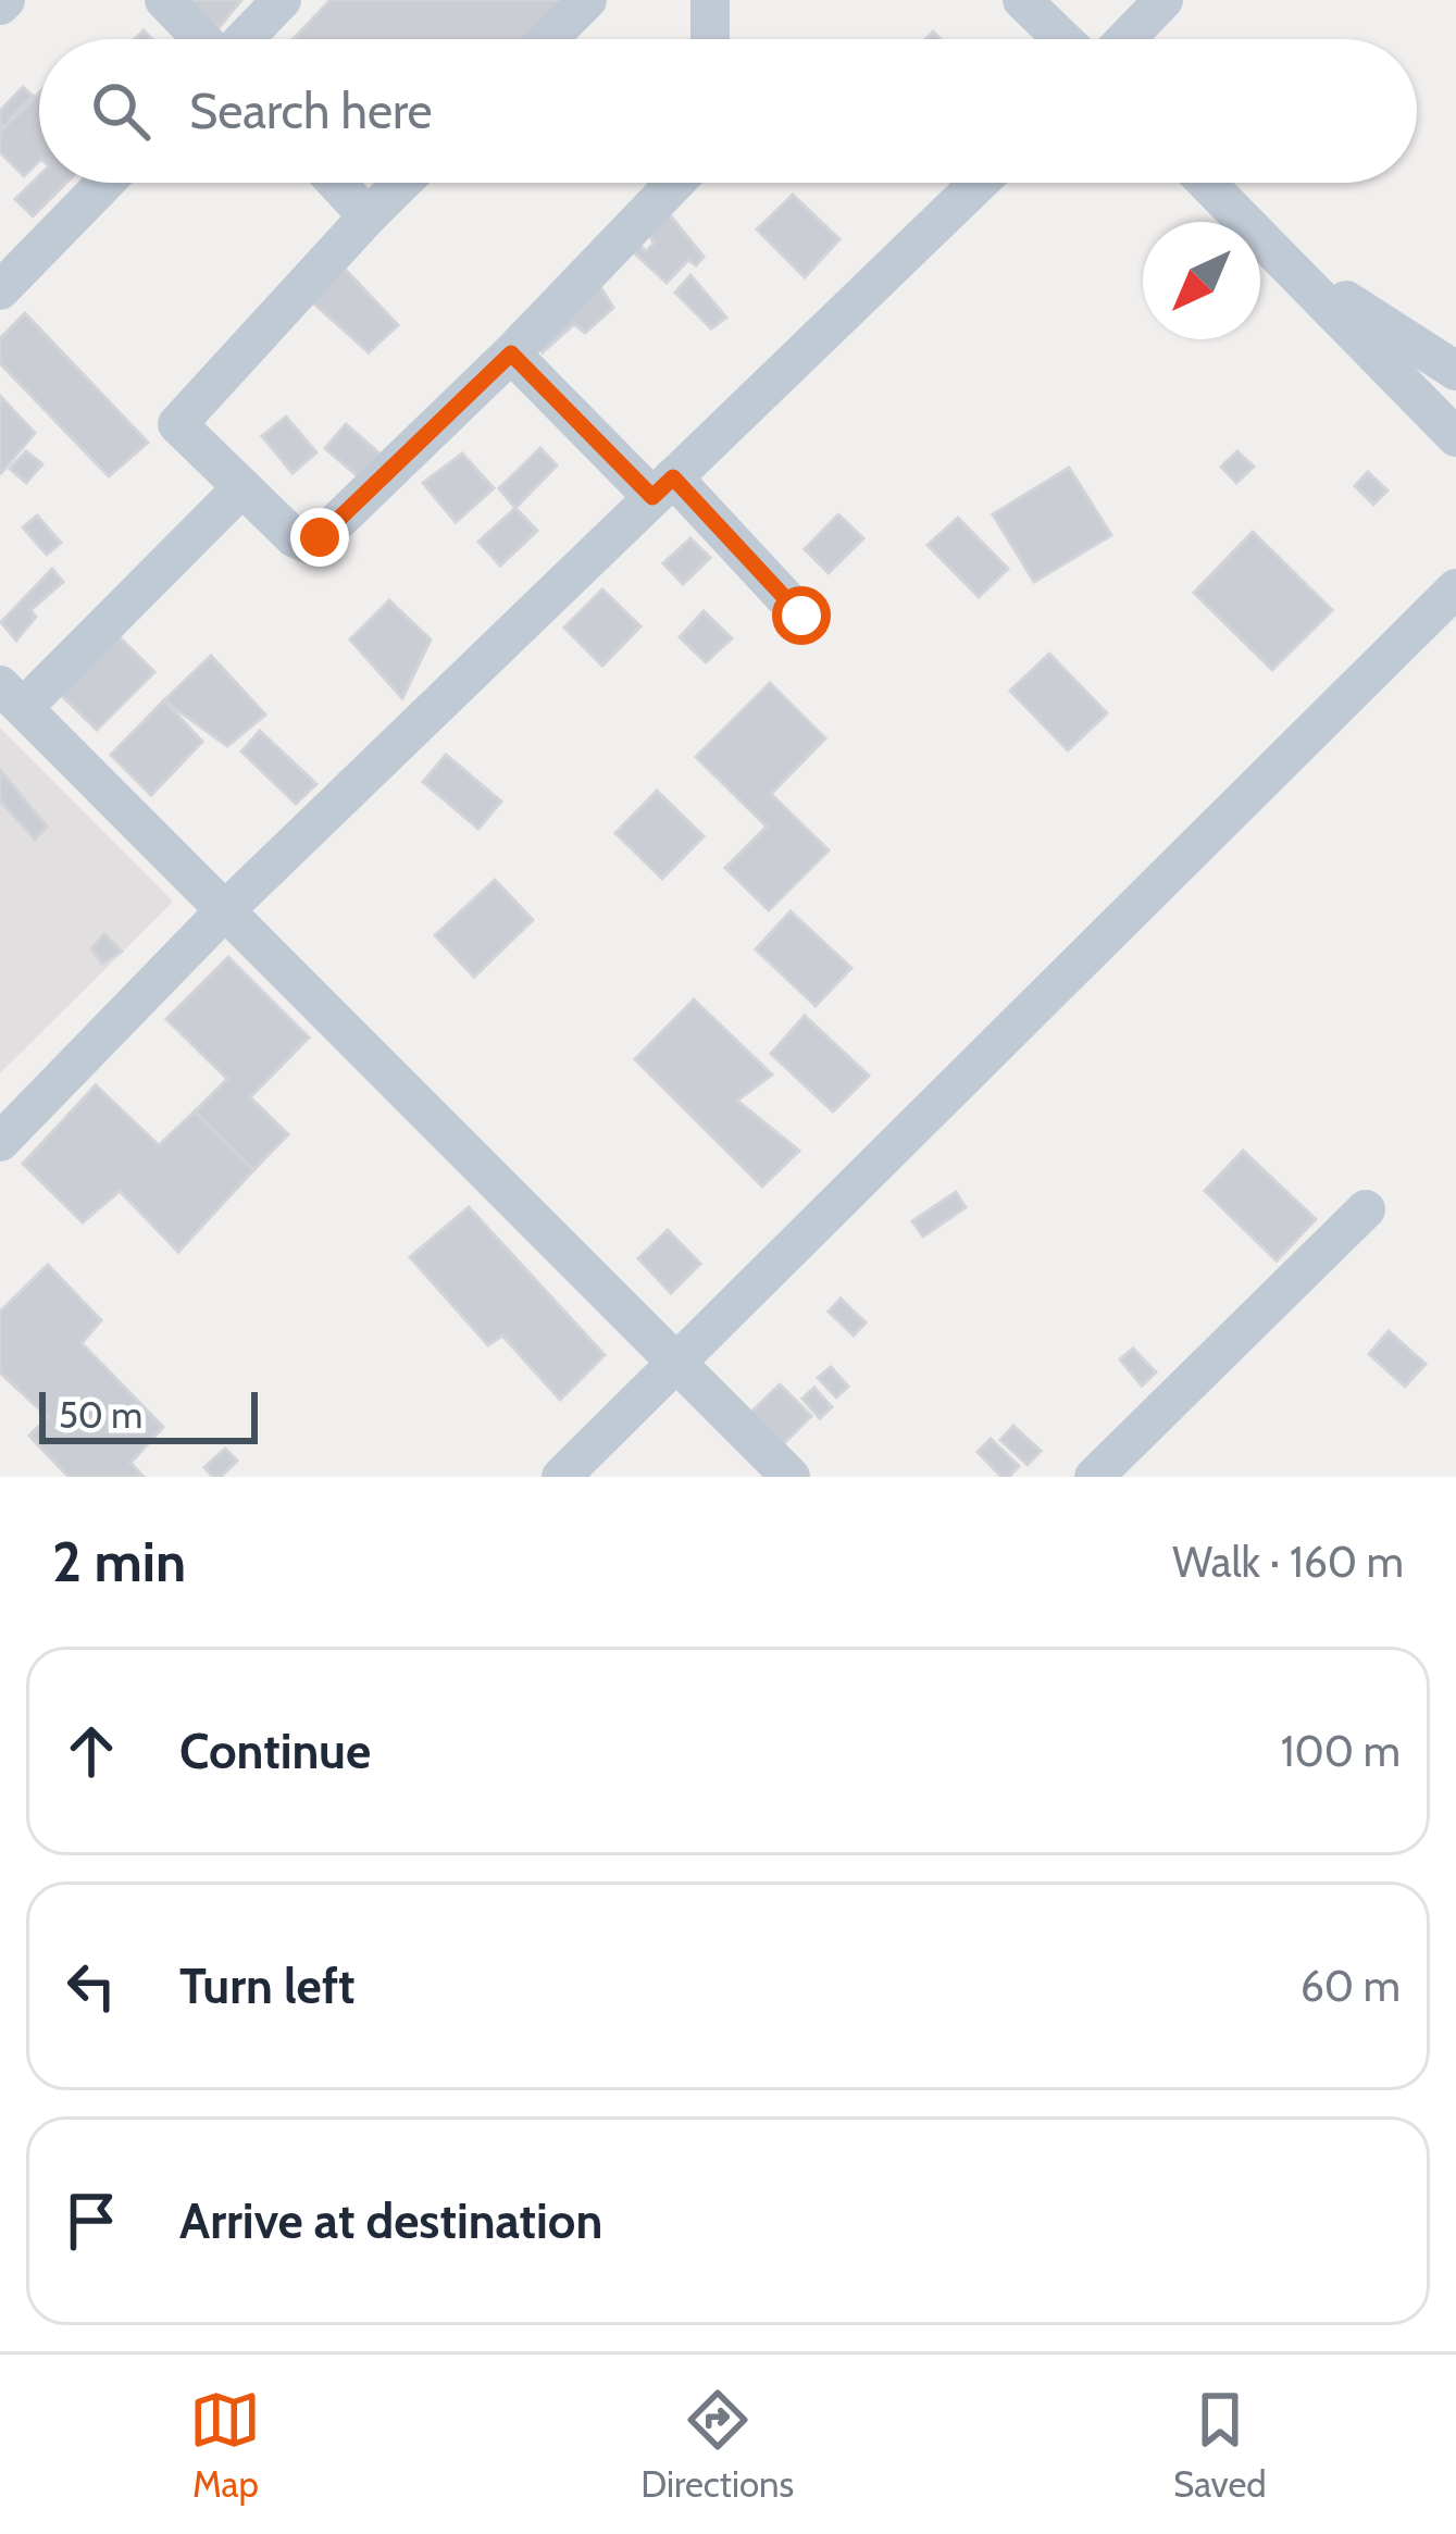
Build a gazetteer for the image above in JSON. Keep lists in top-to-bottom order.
{
  "scale_bar": "50 m",
  "north": "bottom left",
  "page": {
    "search": "Search here",
    "scale": "50 m",
    "heading": ["2 min", "Walk · 160 m"],
    "list": [
      ["Continue", "100 m"],
      ["Turn left", "60 m"],
      "Arrive at destination"
    ],
    "nav": ["Map", "Directions", "Saved"]
  }
}
